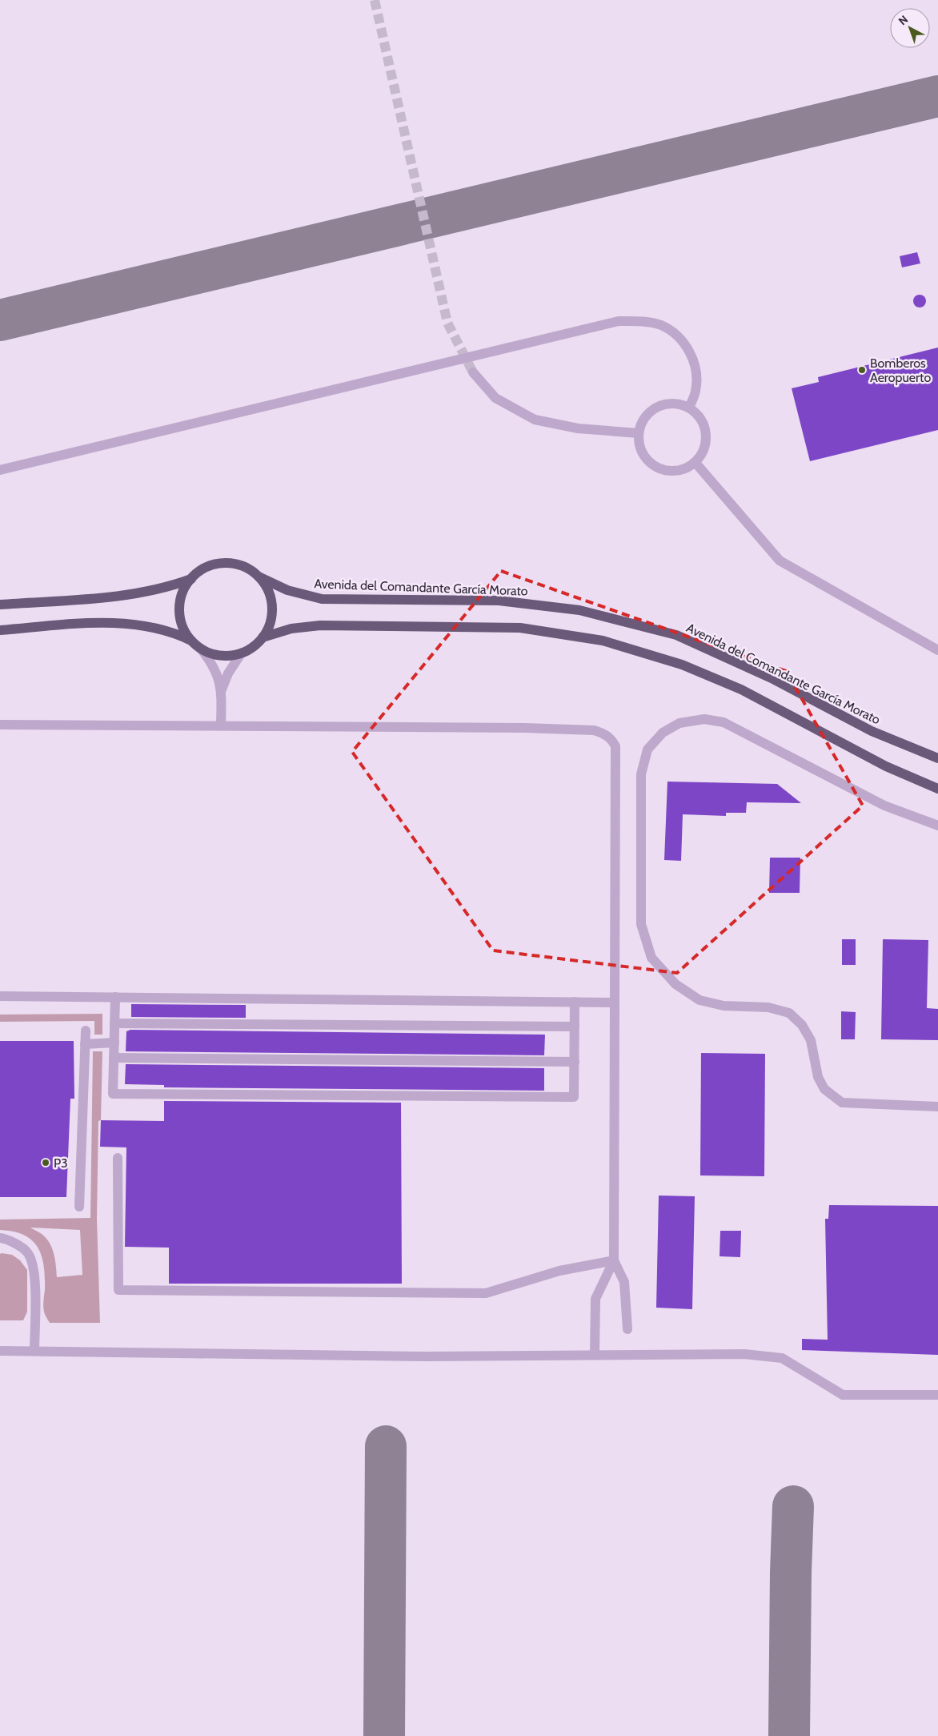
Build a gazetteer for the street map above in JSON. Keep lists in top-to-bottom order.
{
  "streets": {
    "main road": ["Avenida del Comandante García Morato"]
  },
  "places": ["Bomberos Aeropuerto", "P3"],
  "north": "top left"
}
